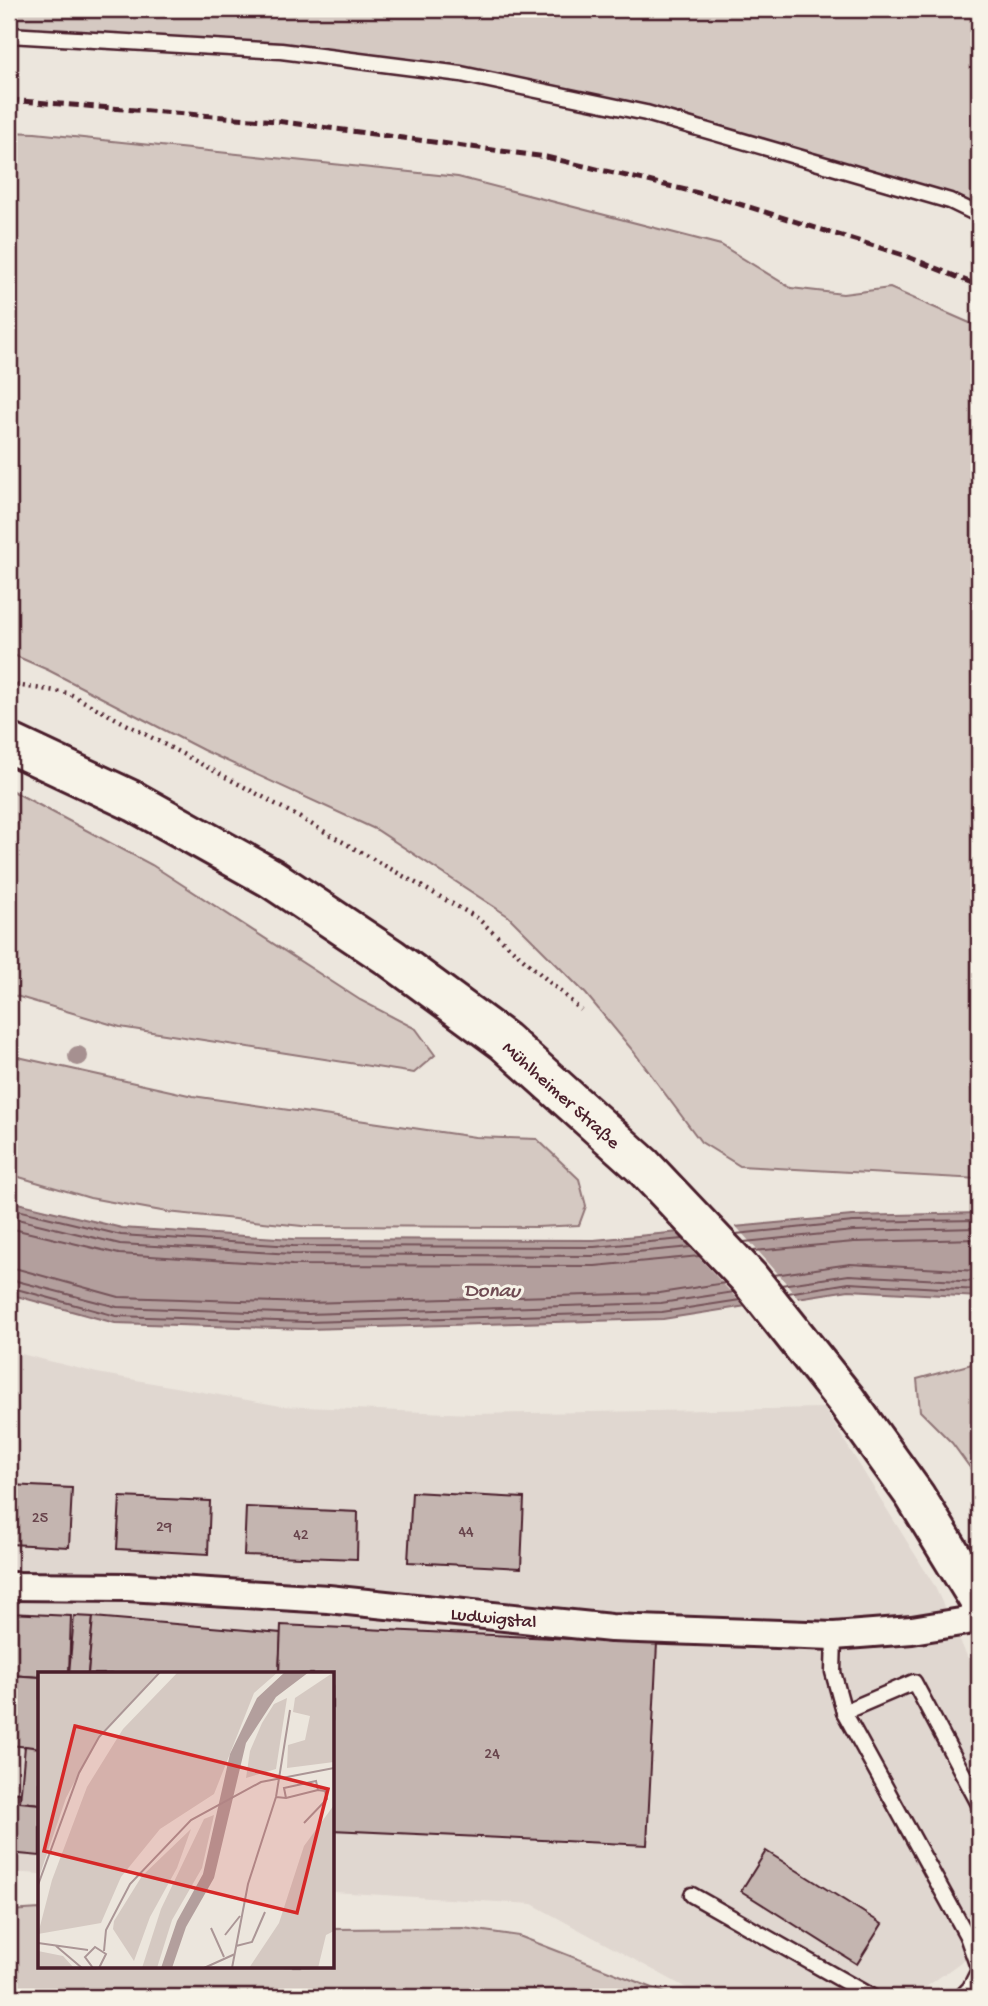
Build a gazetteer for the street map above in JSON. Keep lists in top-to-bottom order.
{
  "streets": {
    "main road": ["Mühlheimer Straße"],
    "street": ["Ludwigstal"]
  },
  "water": ["Donau"],
  "house_numbers": [
    "25",
    "29",
    "44",
    "42",
    "24"
  ]
}
